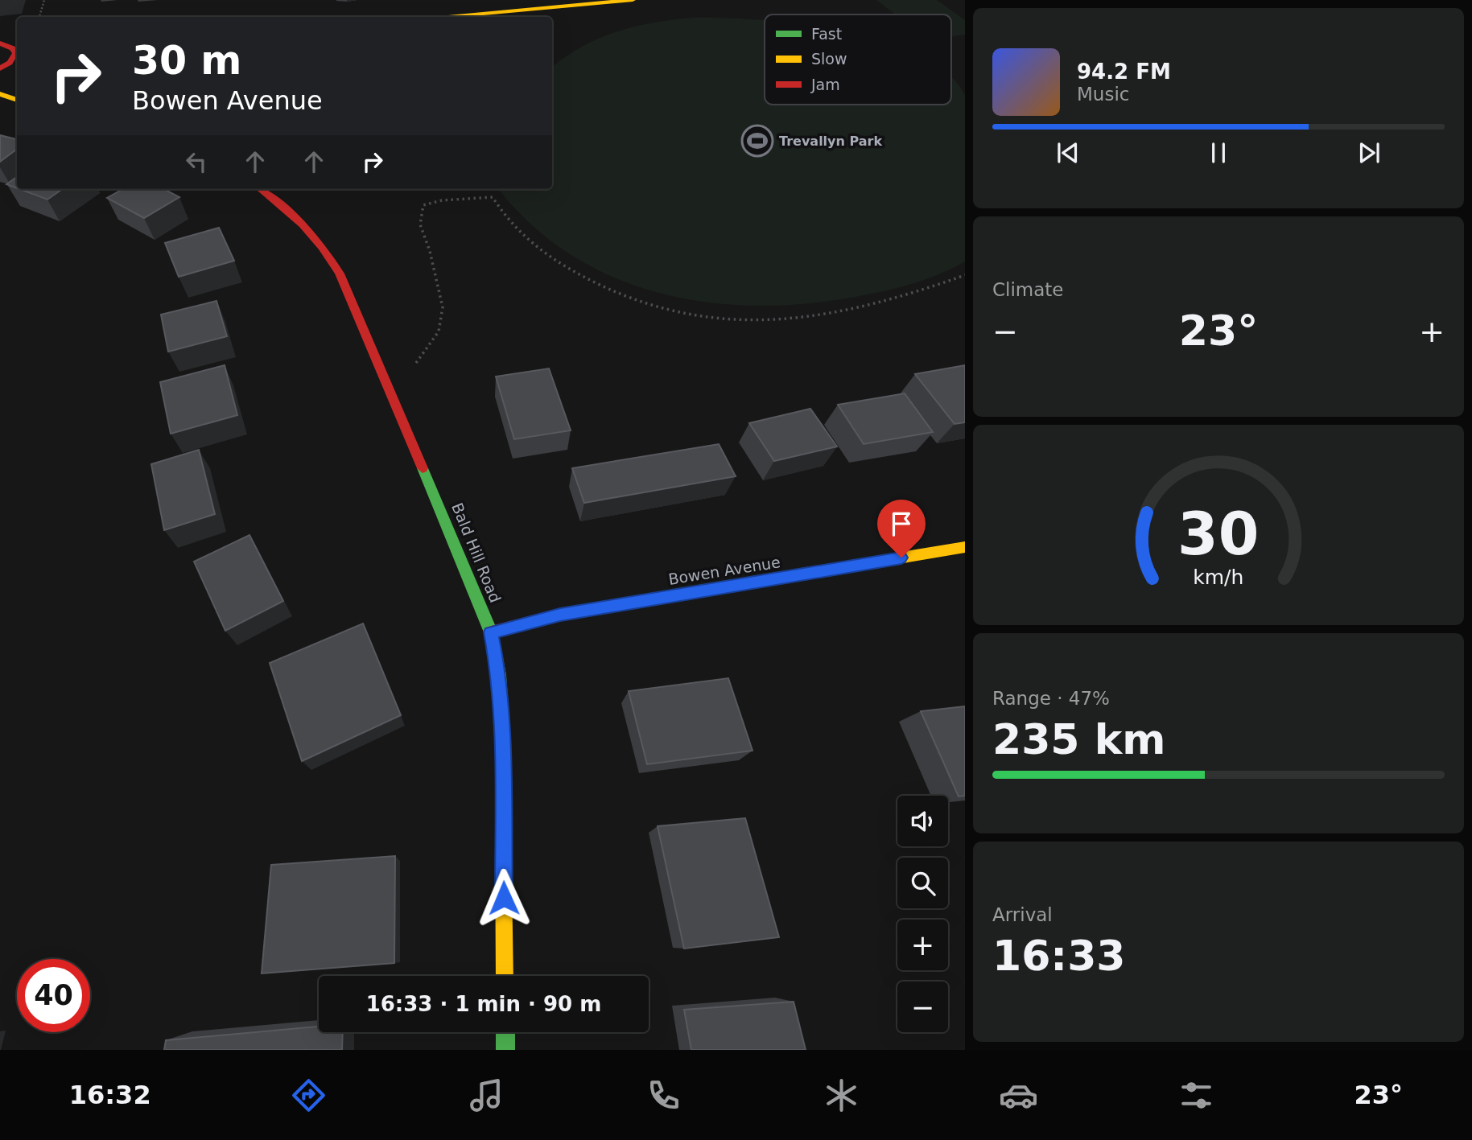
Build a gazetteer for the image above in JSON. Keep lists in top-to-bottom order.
{
  "streets": {
    "street": ["Bald Hill Road", "Bowen Avenue"]
  },
  "crossings": [
    ["Bald Hill Road", "Bowen Avenue"]
  ],
  "places": {
    "sports": ["Trevallyn Park"]
  },
  "legend": ["Fast", "Slow", "Jam"],
  "page": {
    "turn": ["30 m", "Bowen Avenue"],
    "song": ["94.2 FM", "Music"],
    "tile": [
      "Climate",
      ["Range · 47%", "235 km"],
      ["Arrival", "16:33"]
    ],
    "heat": ["−", "23°", "+"],
    "map_buttons": ["+", "−"],
    "limit": "40",
    "trip": "16:33 · 1 min · 90 m",
    "tabs": ["16:32", "23°"],
    "gauge": ["30", "km/h"]
  }
}
